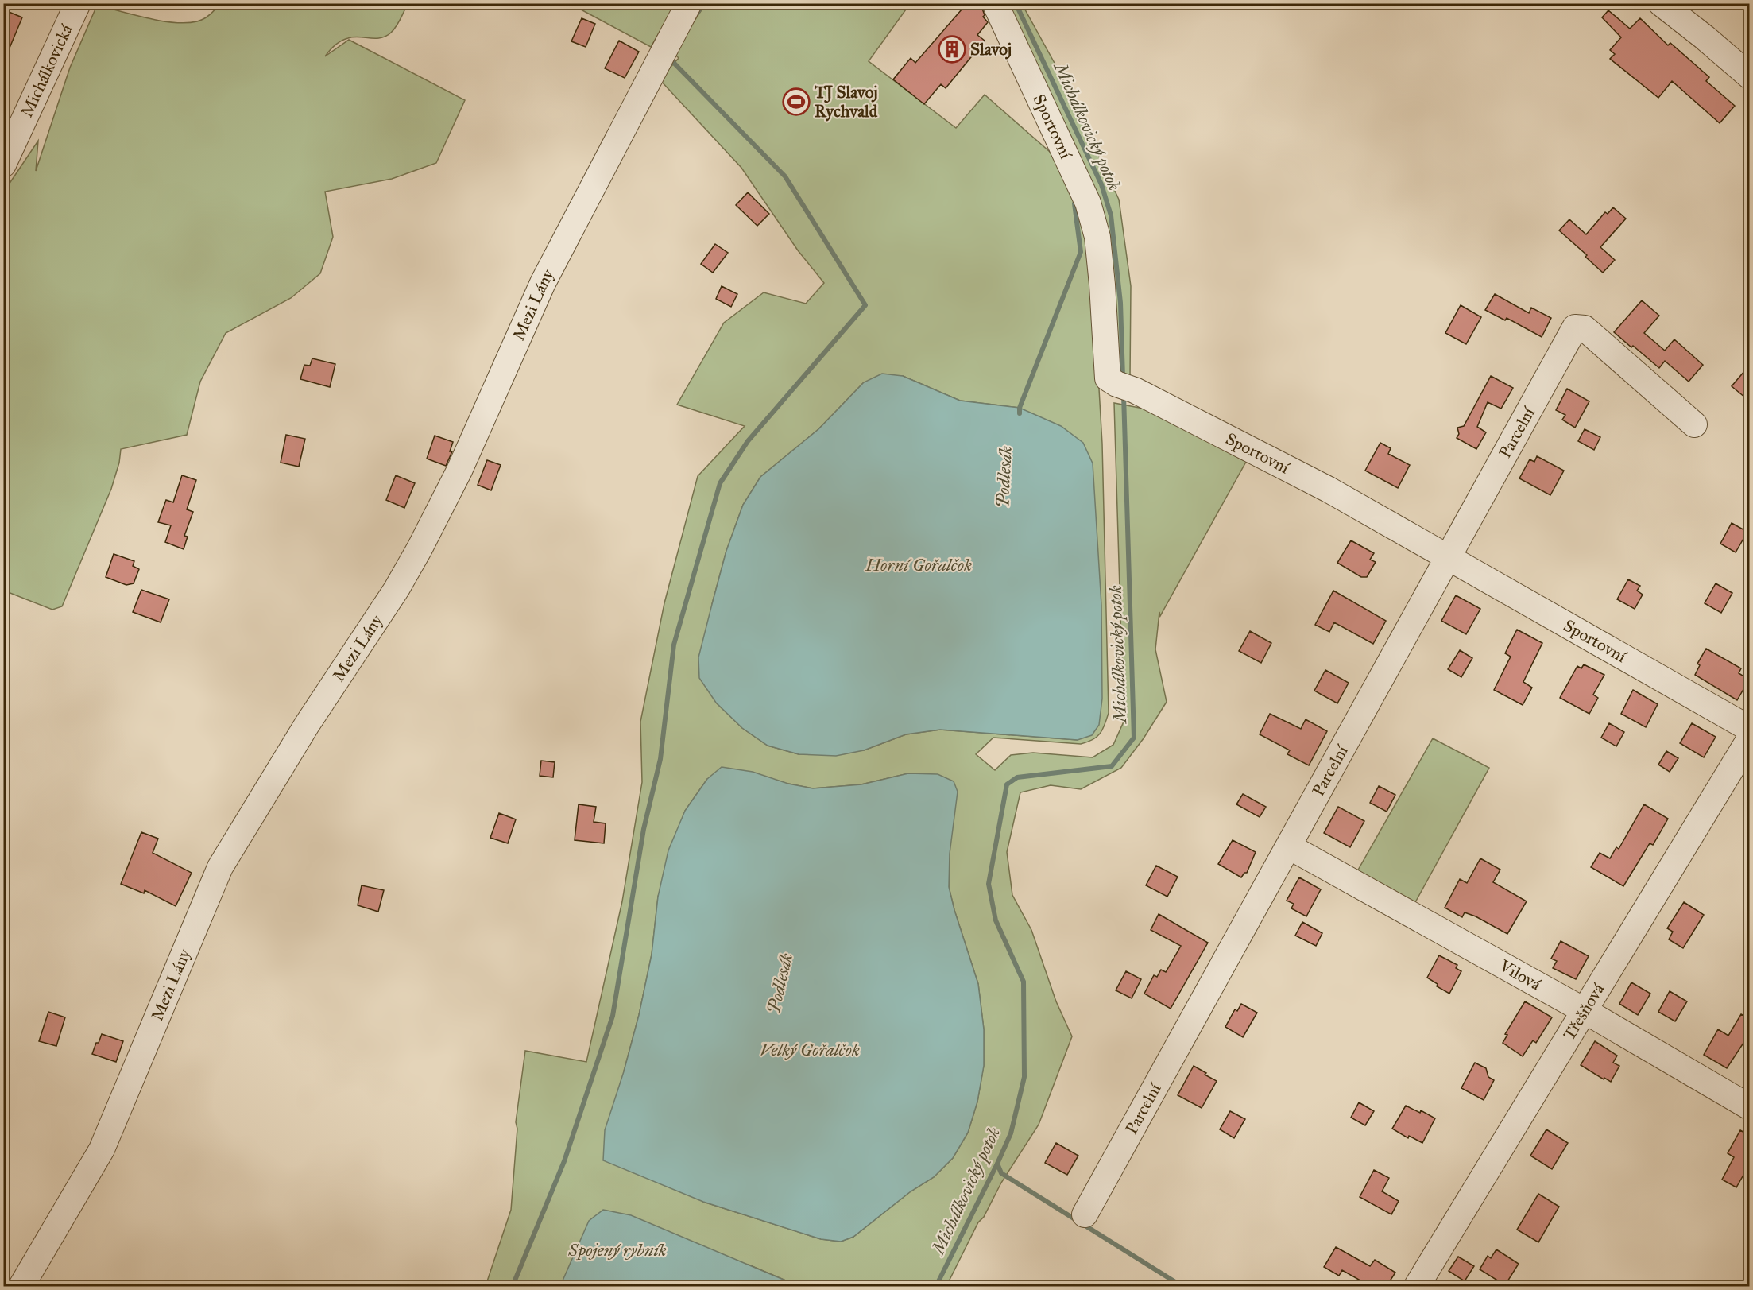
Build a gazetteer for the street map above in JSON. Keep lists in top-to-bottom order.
{
  "streets": {
    "street": [
      "Michálkovická",
      "Sportovní",
      "Mezi Lány",
      "Parcelní",
      "Vilová",
      "Třešňová"
    ]
  },
  "crossings": [
    ["Sportovní", "Parcelní"],
    ["Parcelní", "Vilová"],
    ["Vilová", "Třešňová"]
  ],
  "water": [
    "Michálkovický potok",
    "Podlesák",
    "Horní Gořalčok",
    "Velký Gořalčok",
    "Spojený rybník"
  ],
  "places": {
    "building": ["Slavoj"],
    "sports": ["TJ Slavoj Rychvald"]
  }
}
